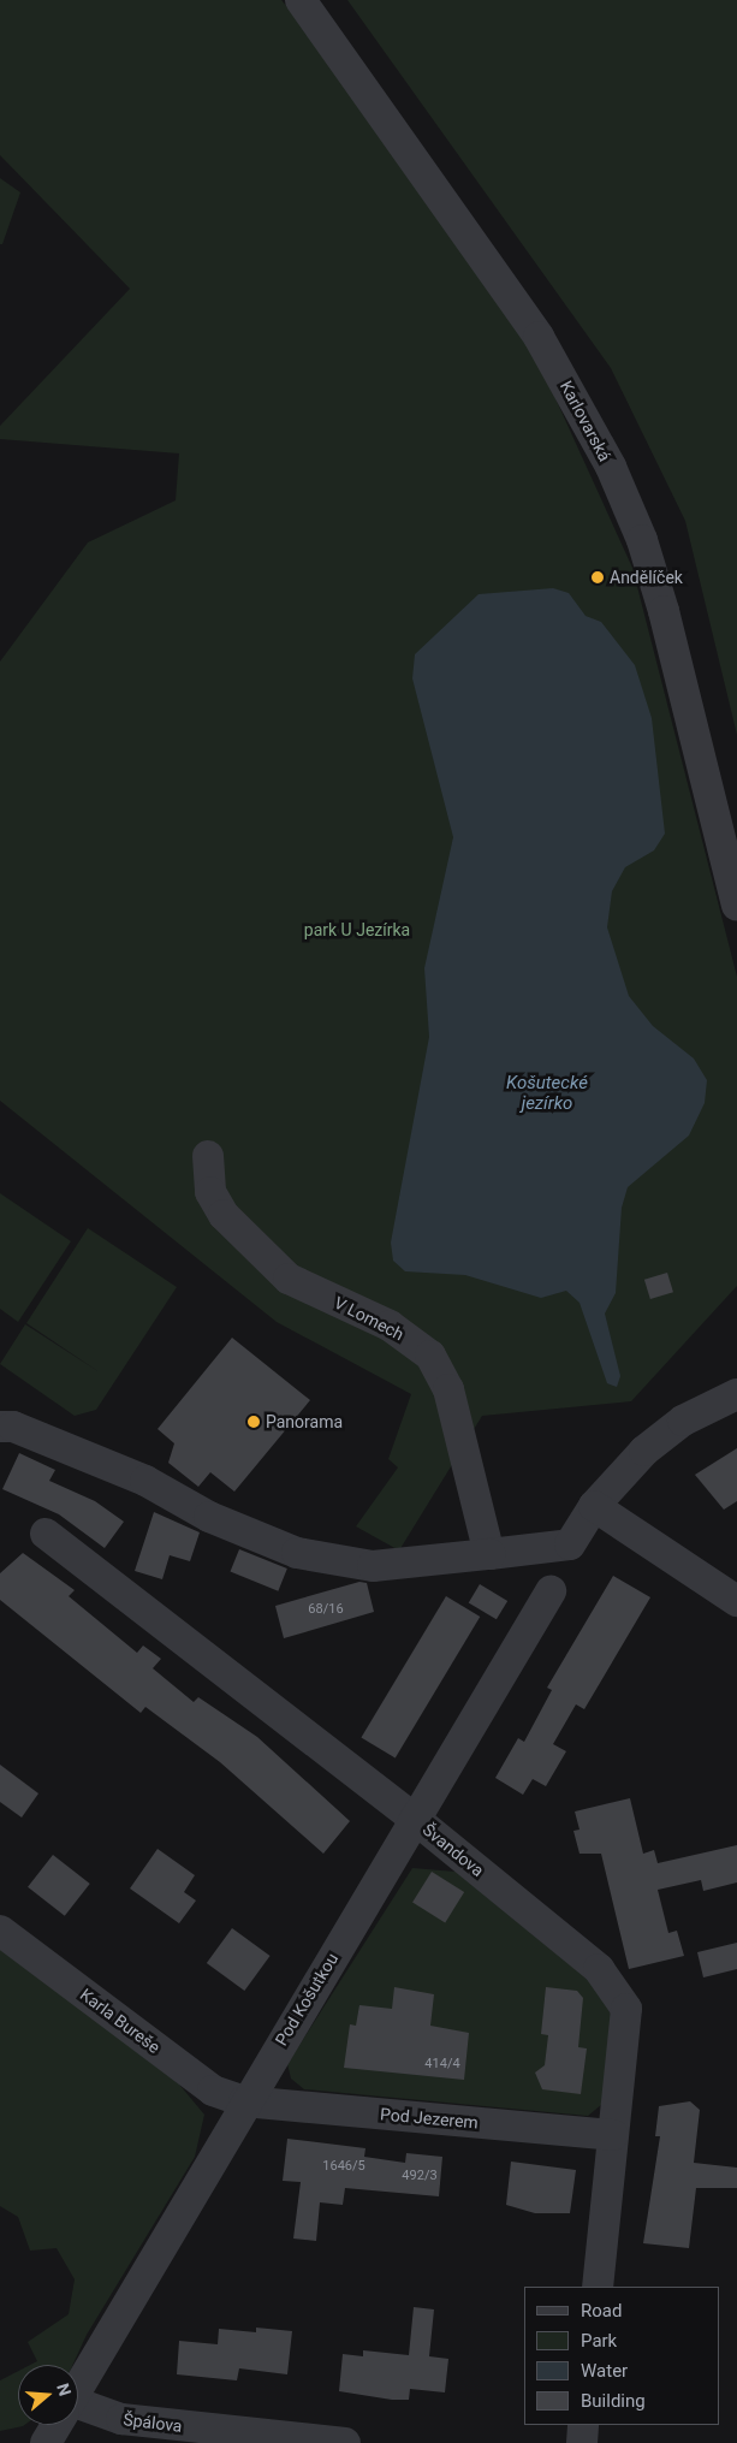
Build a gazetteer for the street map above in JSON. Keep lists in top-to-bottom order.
{
  "streets": {
    "street": [
      "Karlovarská",
      "V Lomech",
      "Švandova",
      "Pod Košutkou",
      "Karla Bureše",
      "Pod Jezerem",
      "Špálova"
    ]
  },
  "crossings": [
    ["Švandova", "Pod Košutkou"],
    ["Švandova", "Pod Jezerem"],
    ["Pod Košutkou", "Karla Bureše"],
    ["Pod Košutkou", "Pod Jezerem"],
    ["Karla Bureše", "Pod Jezerem"]
  ],
  "water": ["Košutecké jezírko"],
  "parks": ["park U Jezírka"],
  "places": ["Andělíček", "Panorama"],
  "house_numbers": [
    "68/16",
    "414/4",
    "1646/5",
    "492/3"
  ],
  "legend": [
    "Road",
    "Park",
    "Water",
    "Building"
  ],
  "north": "right"
}
